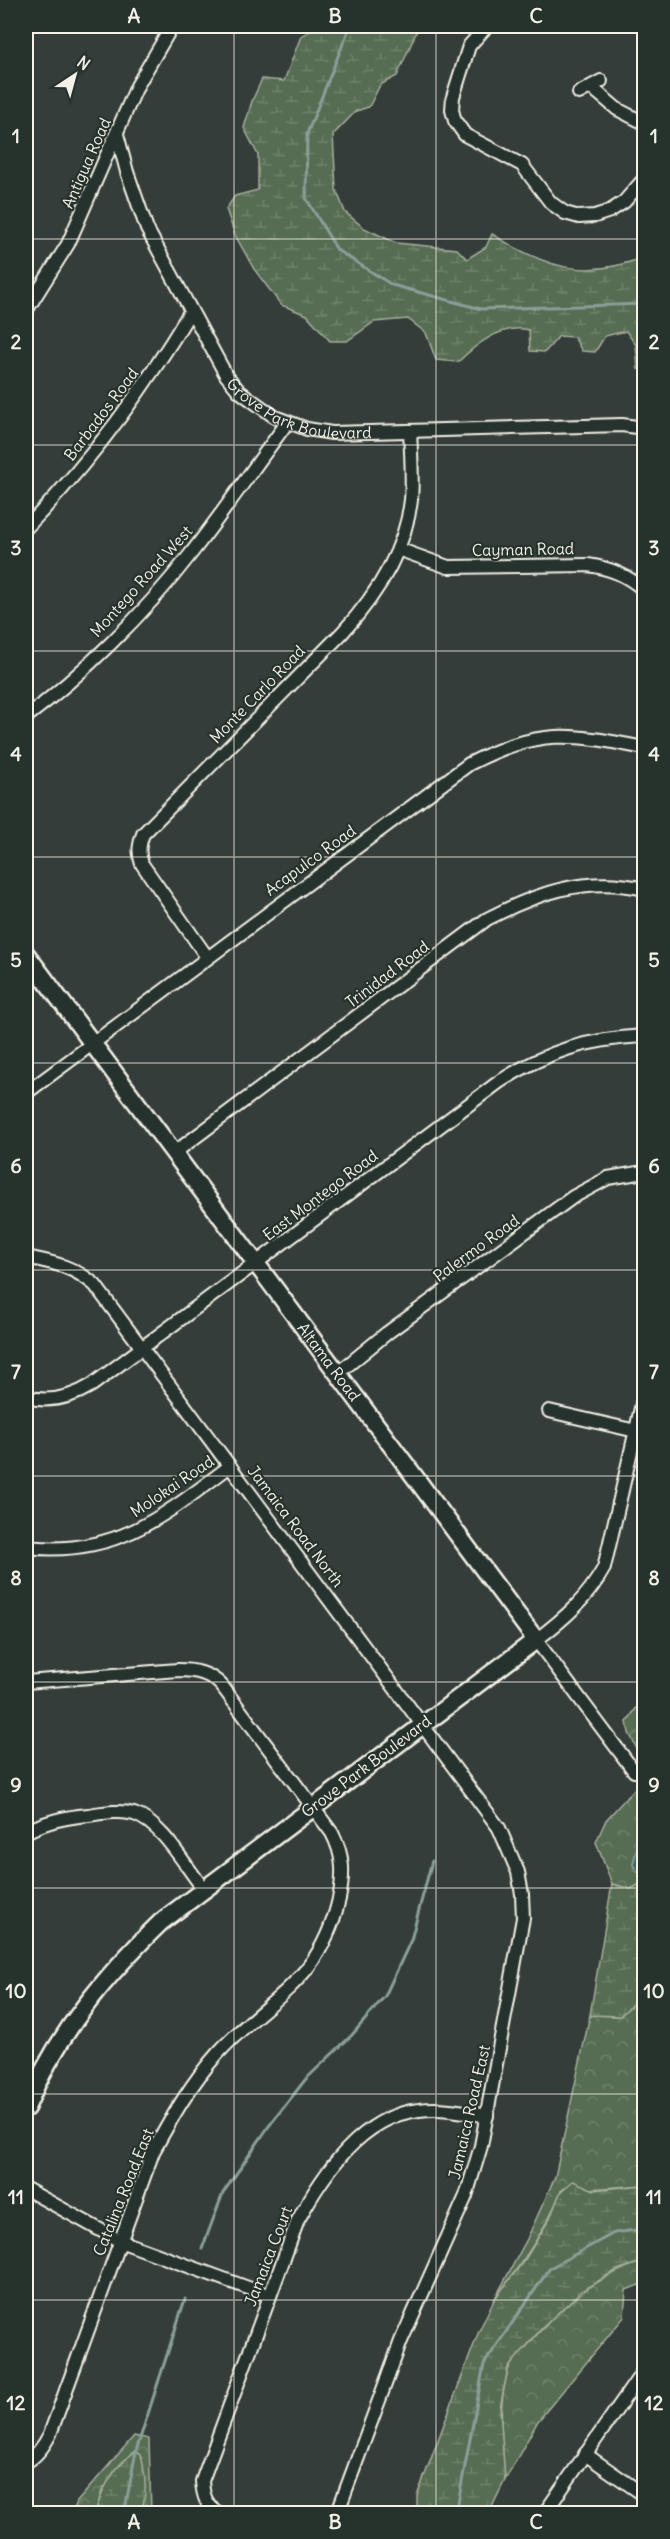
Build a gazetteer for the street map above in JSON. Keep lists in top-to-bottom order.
{
  "streets": {
    "street": [
      "Antigua Road",
      "Grove Park Boulevard",
      "Barbados Road",
      "Cayman Road",
      "Montego Road West",
      "Monte Carlo Road",
      "Acapulco Road",
      "Trinidad Road",
      "East Montego Road",
      "Palermo Road",
      "Altama Road",
      "Molokai Road",
      "Jamaica Road North",
      "Jamaica Road East",
      "Catalina Road East",
      "Jamaica Court"
    ]
  },
  "crossings": [
    ["Antigua Road", "Grove Park Boulevard"],
    ["Grove Park Boulevard", "Barbados Road"],
    ["Grove Park Boulevard", "Montego Road West"],
    ["Grove Park Boulevard", "Monte Carlo Road"],
    ["Grove Park Boulevard", "Altama Road"],
    ["Grove Park Boulevard", "Jamaica Road North"],
    ["Grove Park Boulevard", "Jamaica Road East"],
    ["Grove Park Boulevard", "Catalina Road East"],
    ["Cayman Road", "Monte Carlo Road"],
    ["Monte Carlo Road", "Acapulco Road"],
    ["Acapulco Road", "Altama Road"],
    ["Trinidad Road", "Altama Road"],
    ["East Montego Road", "Altama Road"],
    ["East Montego Road", "Jamaica Road North"],
    ["Palermo Road", "Altama Road"],
    ["Molokai Road", "Jamaica Road North"],
    ["Jamaica Road North", "Jamaica Road East"],
    ["Jamaica Road East", "Jamaica Court"]
  ],
  "north": "top right",
  "grid": {
    "columns": ["A", "B", "C"],
    "rows": [
      "1",
      "2",
      "3",
      "4",
      "5",
      "6",
      "7",
      "8",
      "9",
      "10",
      "11",
      "12"
    ]
  }
}
